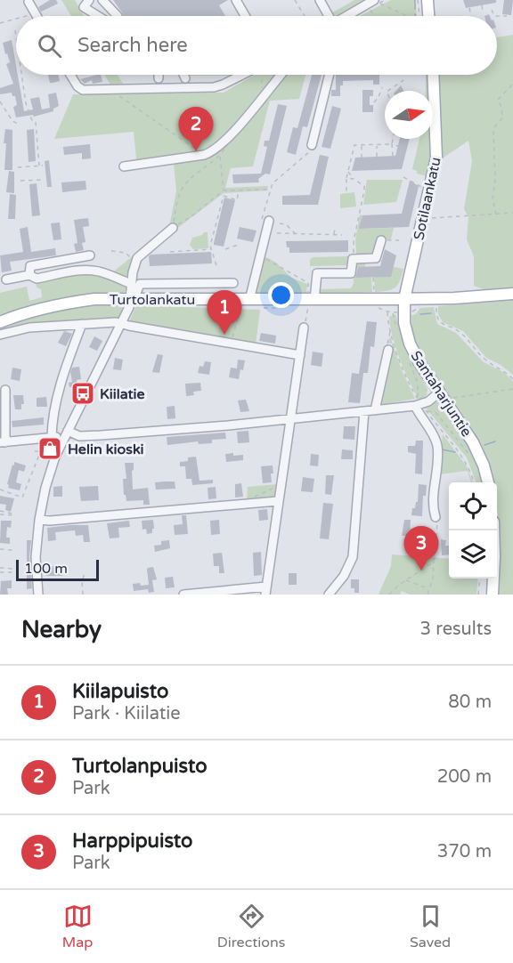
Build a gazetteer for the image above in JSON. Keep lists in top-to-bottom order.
{
  "streets": {
    "main road": ["Sotilaankatu", "Turtolankatu", "Santaharjuntie"]
  },
  "crossings": [
    ["Sotilaankatu", "Turtolankatu"],
    ["Sotilaankatu", "Santaharjuntie"],
    ["Turtolankatu", "Santaharjuntie"]
  ],
  "places": {
    "bus stop": ["Kiilatie"],
    "shop": ["Helin kioski"]
  },
  "scale_bar": "100 m",
  "north": "right",
  "page": {
    "search": "Search here",
    "pins": ["2", "1", "3"],
    "scale": "100 m",
    "heading": ["Nearby", "3 results"],
    "list": [
      {
        "mark": "1",
        "name": "Kiilapuisto",
        "note": "Park · Kiilatie",
        "value": "80 m"
      },
      {
        "mark": "2",
        "name": "Turtolanpuisto",
        "note": "Park",
        "value": "200 m"
      },
      {
        "mark": "3",
        "name": "Harppipuisto",
        "note": "Park",
        "value": "370 m"
      }
    ],
    "nav": ["Map", "Directions", "Saved"]
  }
}
